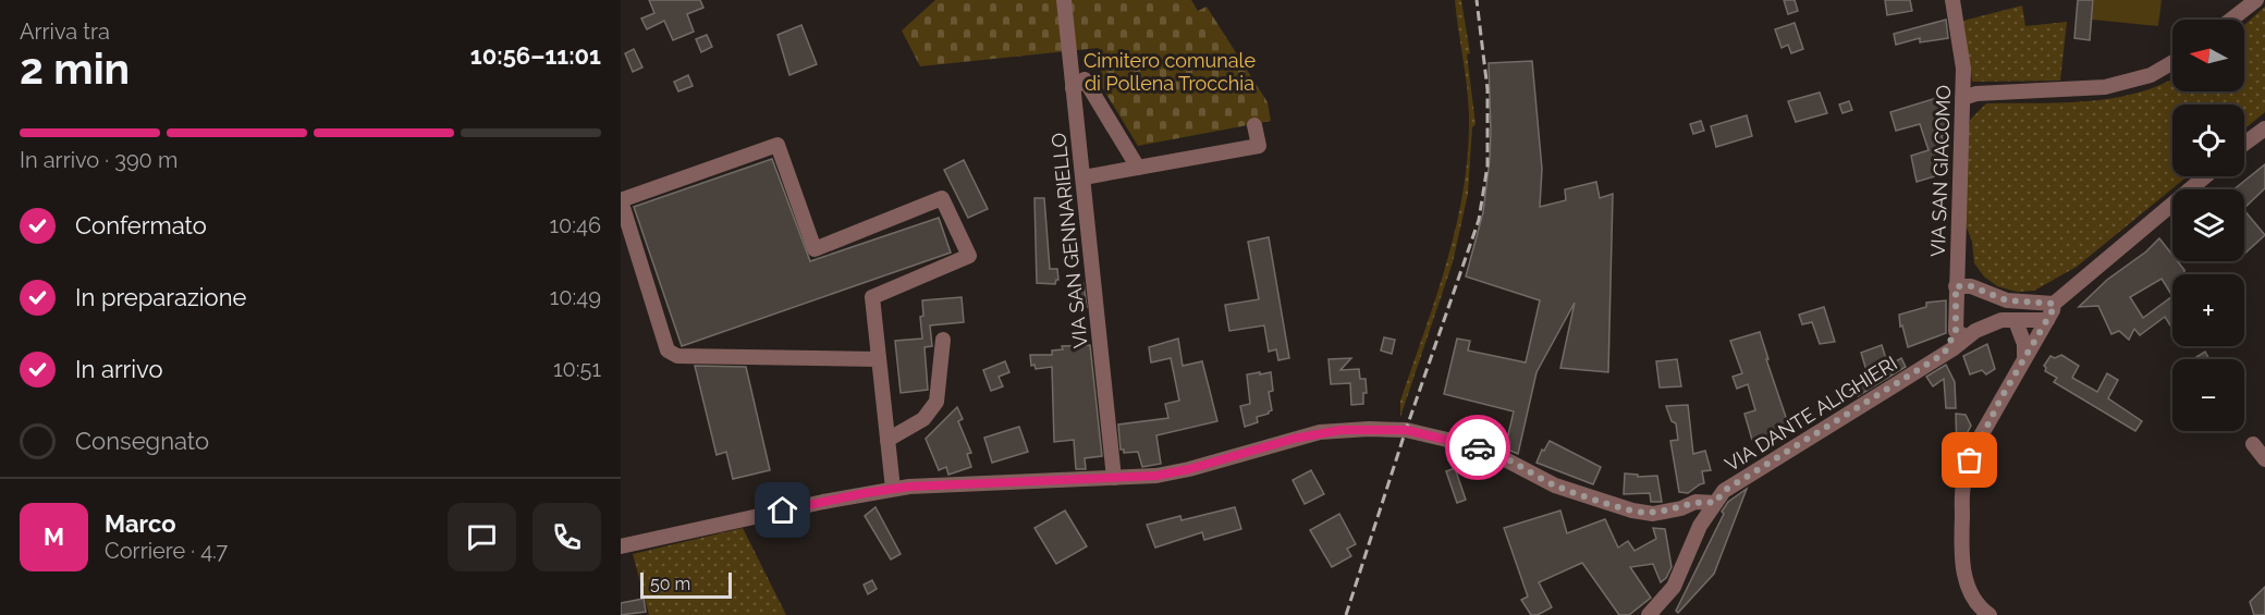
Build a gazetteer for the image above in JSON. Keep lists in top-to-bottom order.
{
  "streets": {
    "street": ["VIA SAN GIACOMO", "VIA SAN GENNARIELLO", "VIA DANTE ALIGHIERI"]
  },
  "crossings": [
    ["VIA SAN GIACOMO", "VIA DANTE ALIGHIERI"]
  ],
  "parks": ["Cimitero comunale di Pollena Trocchia"],
  "scale_bar": "50 m",
  "north": "left",
  "page": {
    "heading": ["2 min", "Arriva tra", "10:56–11:01"],
    "panel": ["Marco", "Corriere · 4.7"],
    "map_buttons": ["+", "−"],
    "bar": "In arrivo · 390 m",
    "list": [
      ["Confermato", "10:46"],
      ["In preparazione", "10:49"],
      ["In arrivo", "10:51"],
      "Consegnato"
    ],
    "round": "M",
    "scale": "50 m"
  }
}
